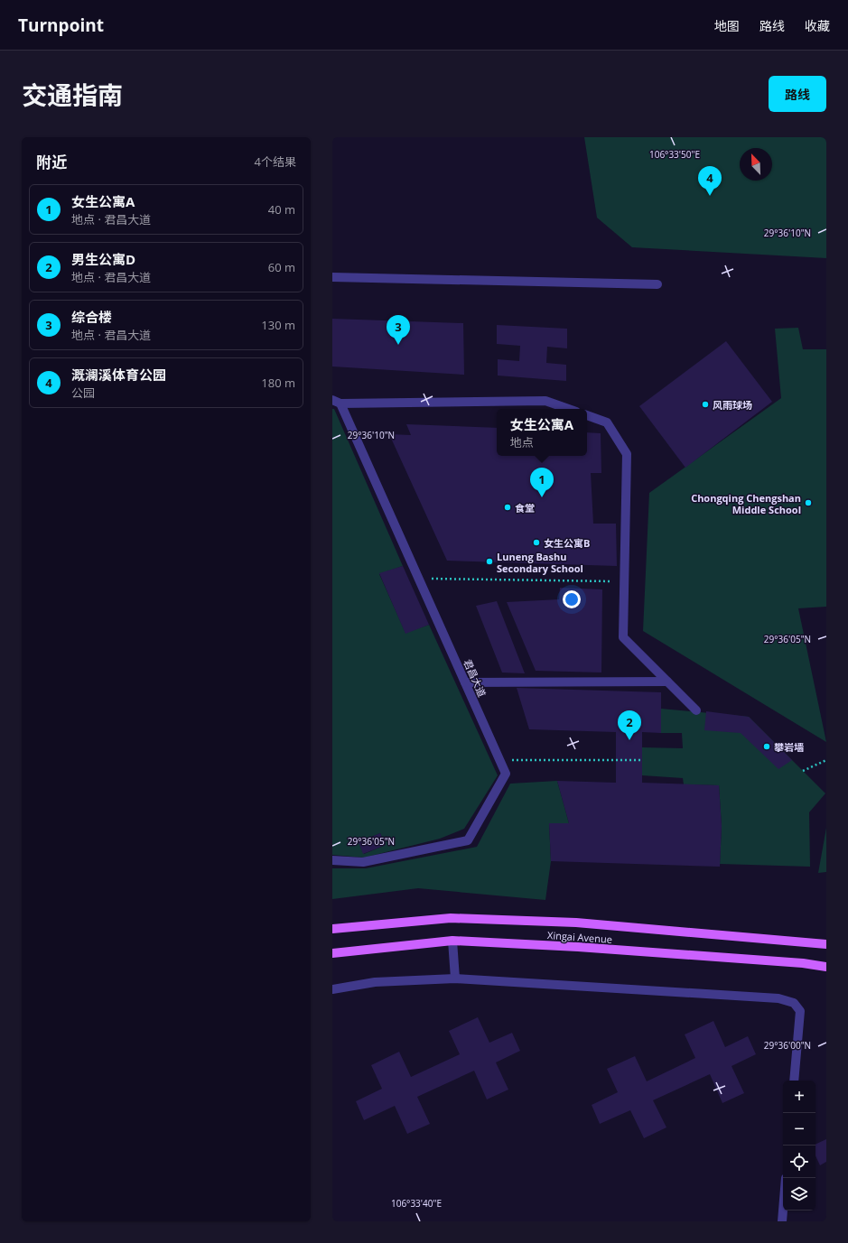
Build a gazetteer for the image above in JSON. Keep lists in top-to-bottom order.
{
  "streets": {
    "main road": ["Xingai Avenue"],
    "street": ["君昌大道"]
  },
  "places": [
    "风雨球场",
    "Chongqing Chengshan Middle School",
    "食堂",
    "女生公寓B",
    "Luneng Bashu Secondary School",
    "攀岩墙"
  ],
  "north": "top left",
  "page": {
    "header": "Turnpoint",
    "nav": ["地图", "路线", "收藏"],
    "title": "交通指南",
    "buttons": "路线",
    "heading": ["附近", "4个结果"],
    "pins": [
      "4",
      "3",
      "1",
      "2"
    ],
    "list": [
      {
        "mark": "1",
        "name": "女生公寓A",
        "note": "地点 · 君昌大道",
        "value": "40 m"
      },
      {
        "mark": "2",
        "name": "男生公寓D",
        "note": "地点 · 君昌大道",
        "value": "60 m"
      },
      {
        "mark": "3",
        "name": "综合楼",
        "note": "地点 · 君昌大道",
        "value": "130 m"
      },
      {
        "mark": "4",
        "name": "溉澜溪体育公园",
        "note": "公园",
        "value": "180 m"
      }
    ],
    "popup": ["女生公寓A", "地点"],
    "map_buttons": ["+", "−"]
  },
  "coordinates": [
    "106°33'50\"E",
    "29°36'10\"N",
    "29°36'05\"N",
    "29°36'00\"N",
    "106°33'40\"E"
  ]
}
